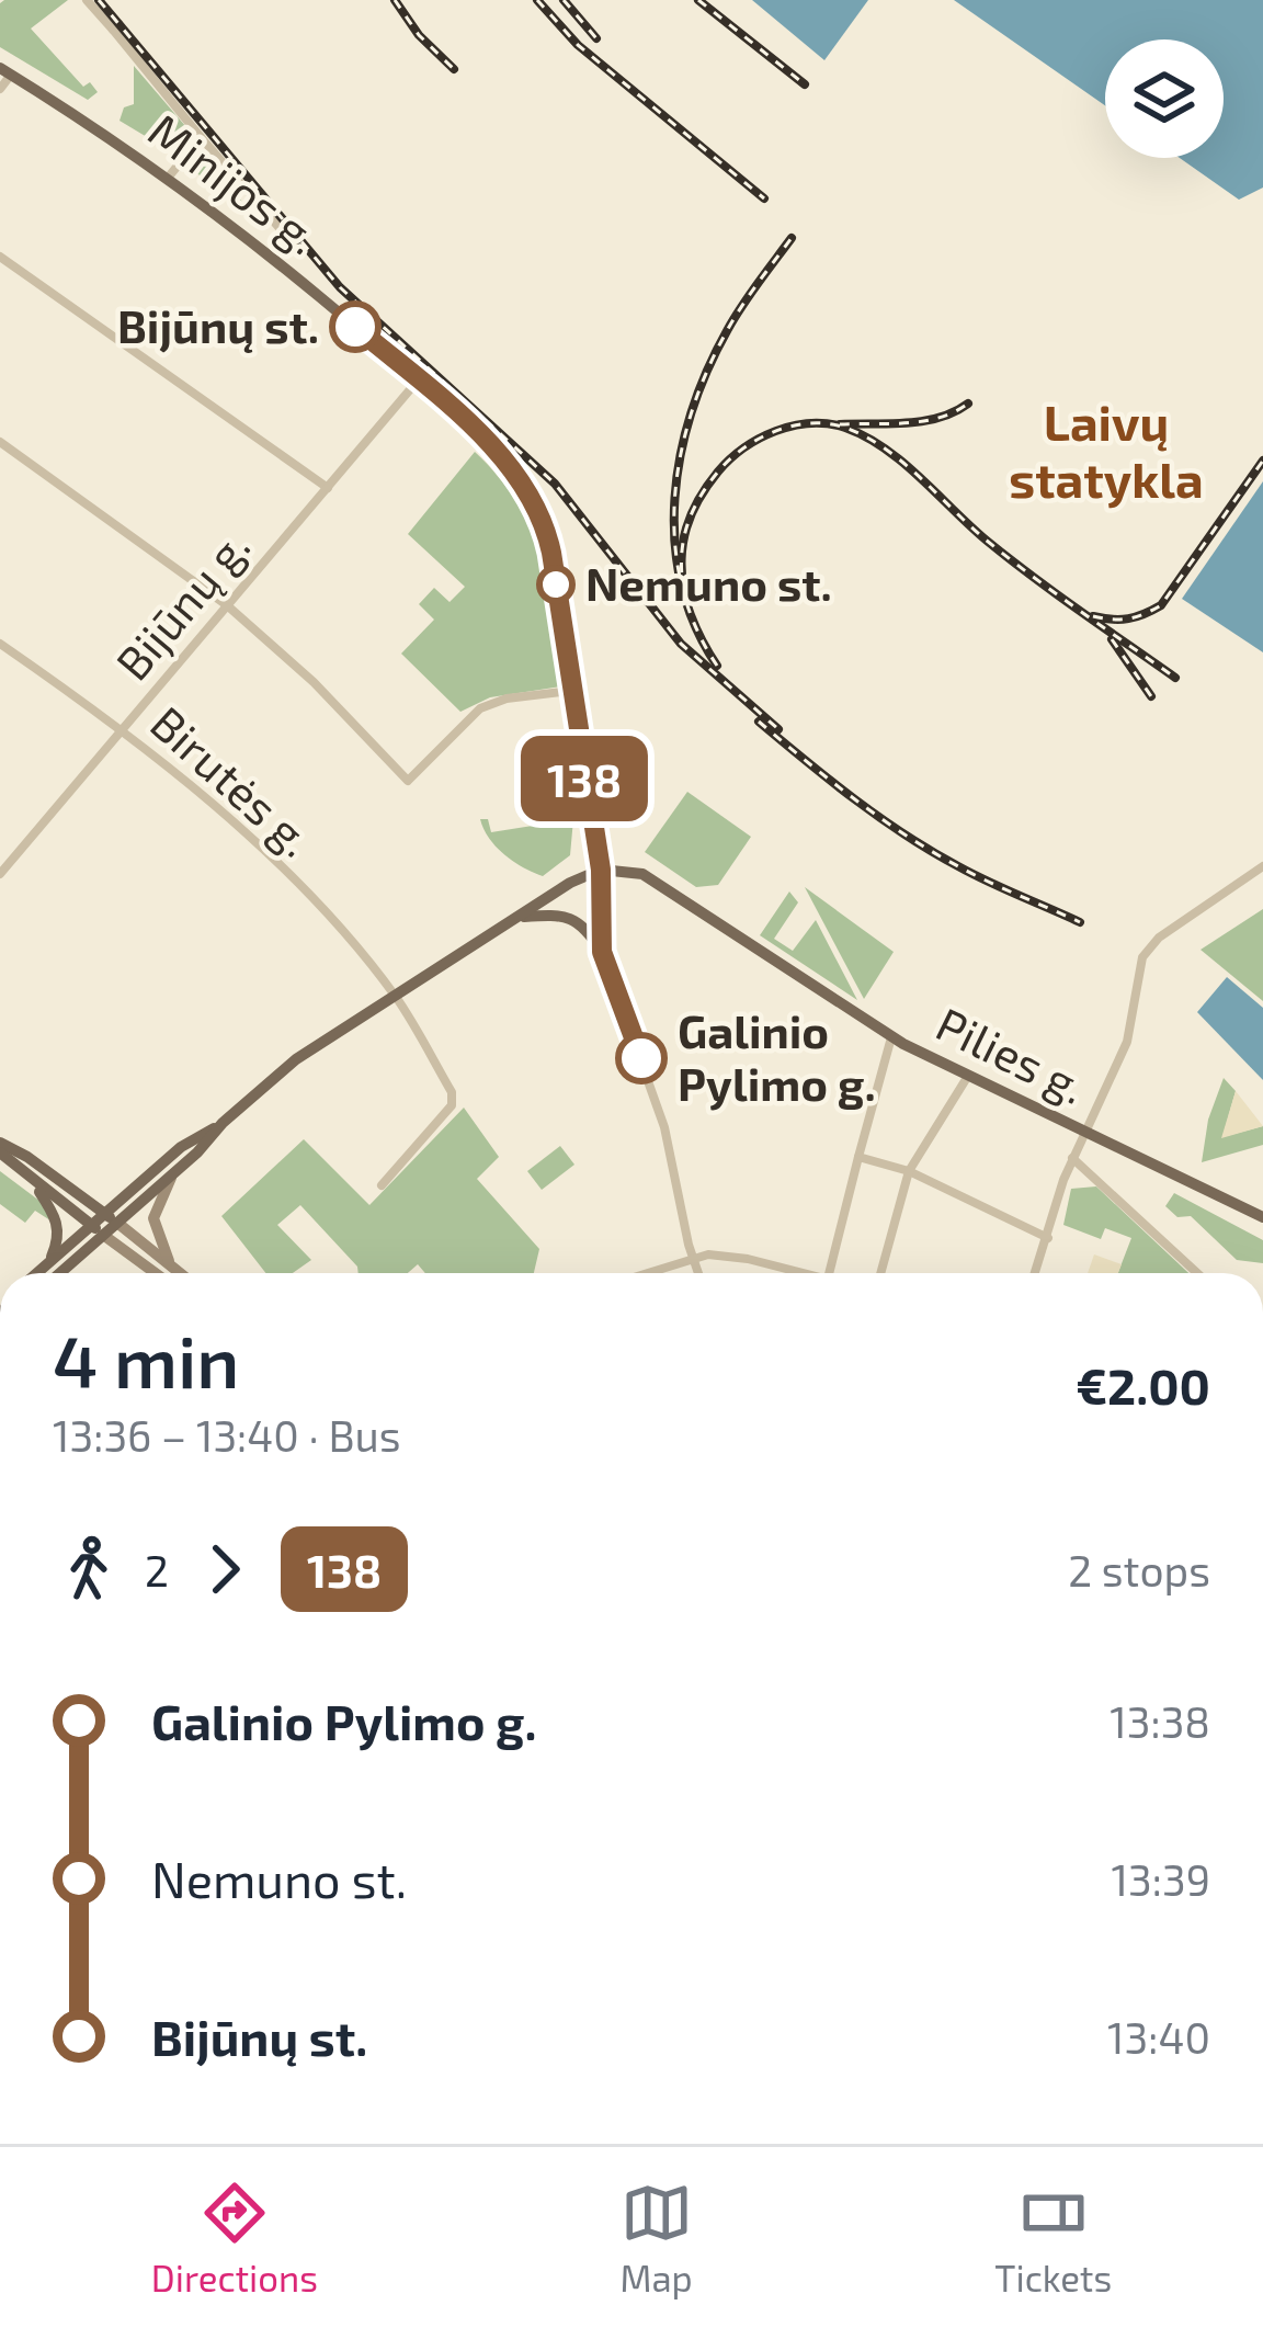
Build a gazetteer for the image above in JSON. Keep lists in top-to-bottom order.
{
  "streets": {
    "main road": ["Minijos g.", "Pilies g."],
    "street": ["Bijūnų g.", "Birutės g."]
  },
  "crossings": [
    ["Minijos g.", "Bijūnų g."],
    ["Minijos g.", "Pilies g."],
    ["Bijūnų g.", "Birutės g."]
  ],
  "districts": ["Laivų statykla"],
  "places": ["Bijūnų st.", "Nemuno st.", "Galinio Pylimo g."],
  "lines": ["bus line 138"],
  "page": {
    "on_map": "138",
    "heading": ["4 min", "13:36 – 13:40 · Bus", "€2.00"],
    "legs": ["2", "138", "2 stops"],
    "list": [
      {
        "name": "Galinio Pylimo g.",
        "value": "13:38"
      },
      {
        "name": "Nemuno st.",
        "value": "13:39"
      },
      {
        "name": "Bijūnų st.",
        "value": "13:40"
      }
    ],
    "tabs": ["Directions", "Map", "Tickets"]
  }
}
